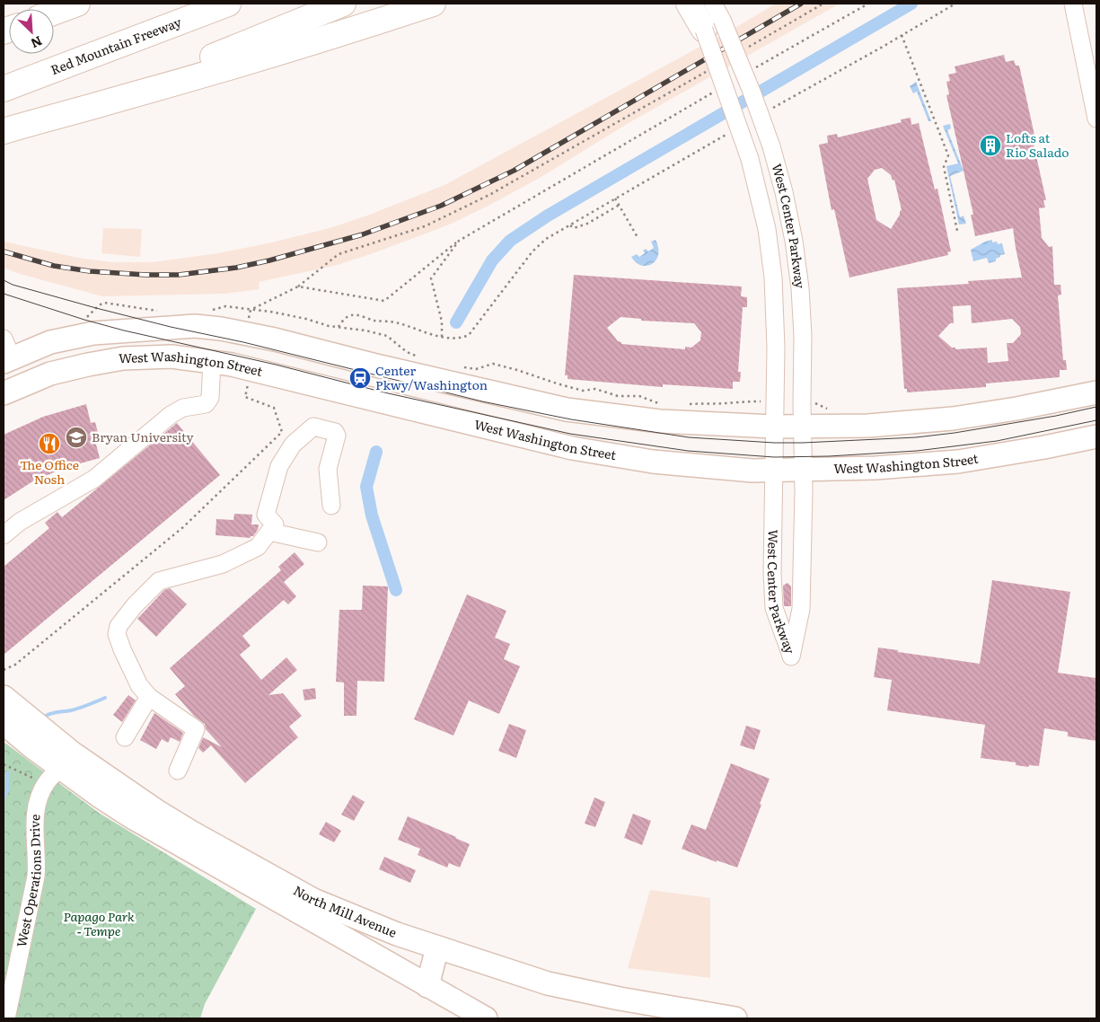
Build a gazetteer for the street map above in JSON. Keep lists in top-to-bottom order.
{
  "streets": {
    "highway": ["Red Mountain Freeway"],
    "main road": ["West Washington Street", "North Mill Avenue"],
    "street": ["West Center Parkway", "West Operations Drive"]
  },
  "crossings": [
    ["West Center Parkway", "West Washington Street"],
    ["West Operations Drive", "North Mill Avenue"]
  ],
  "parks": ["Papago Park - Tempe"],
  "places": {
    "building": ["Lofts at Rio Salado"],
    "station": ["Center Pkwy/Washington"],
    "school or university": ["Bryan University"],
    "restaurant": ["The Office Nosh"]
  },
  "north": "bottom right"
}
